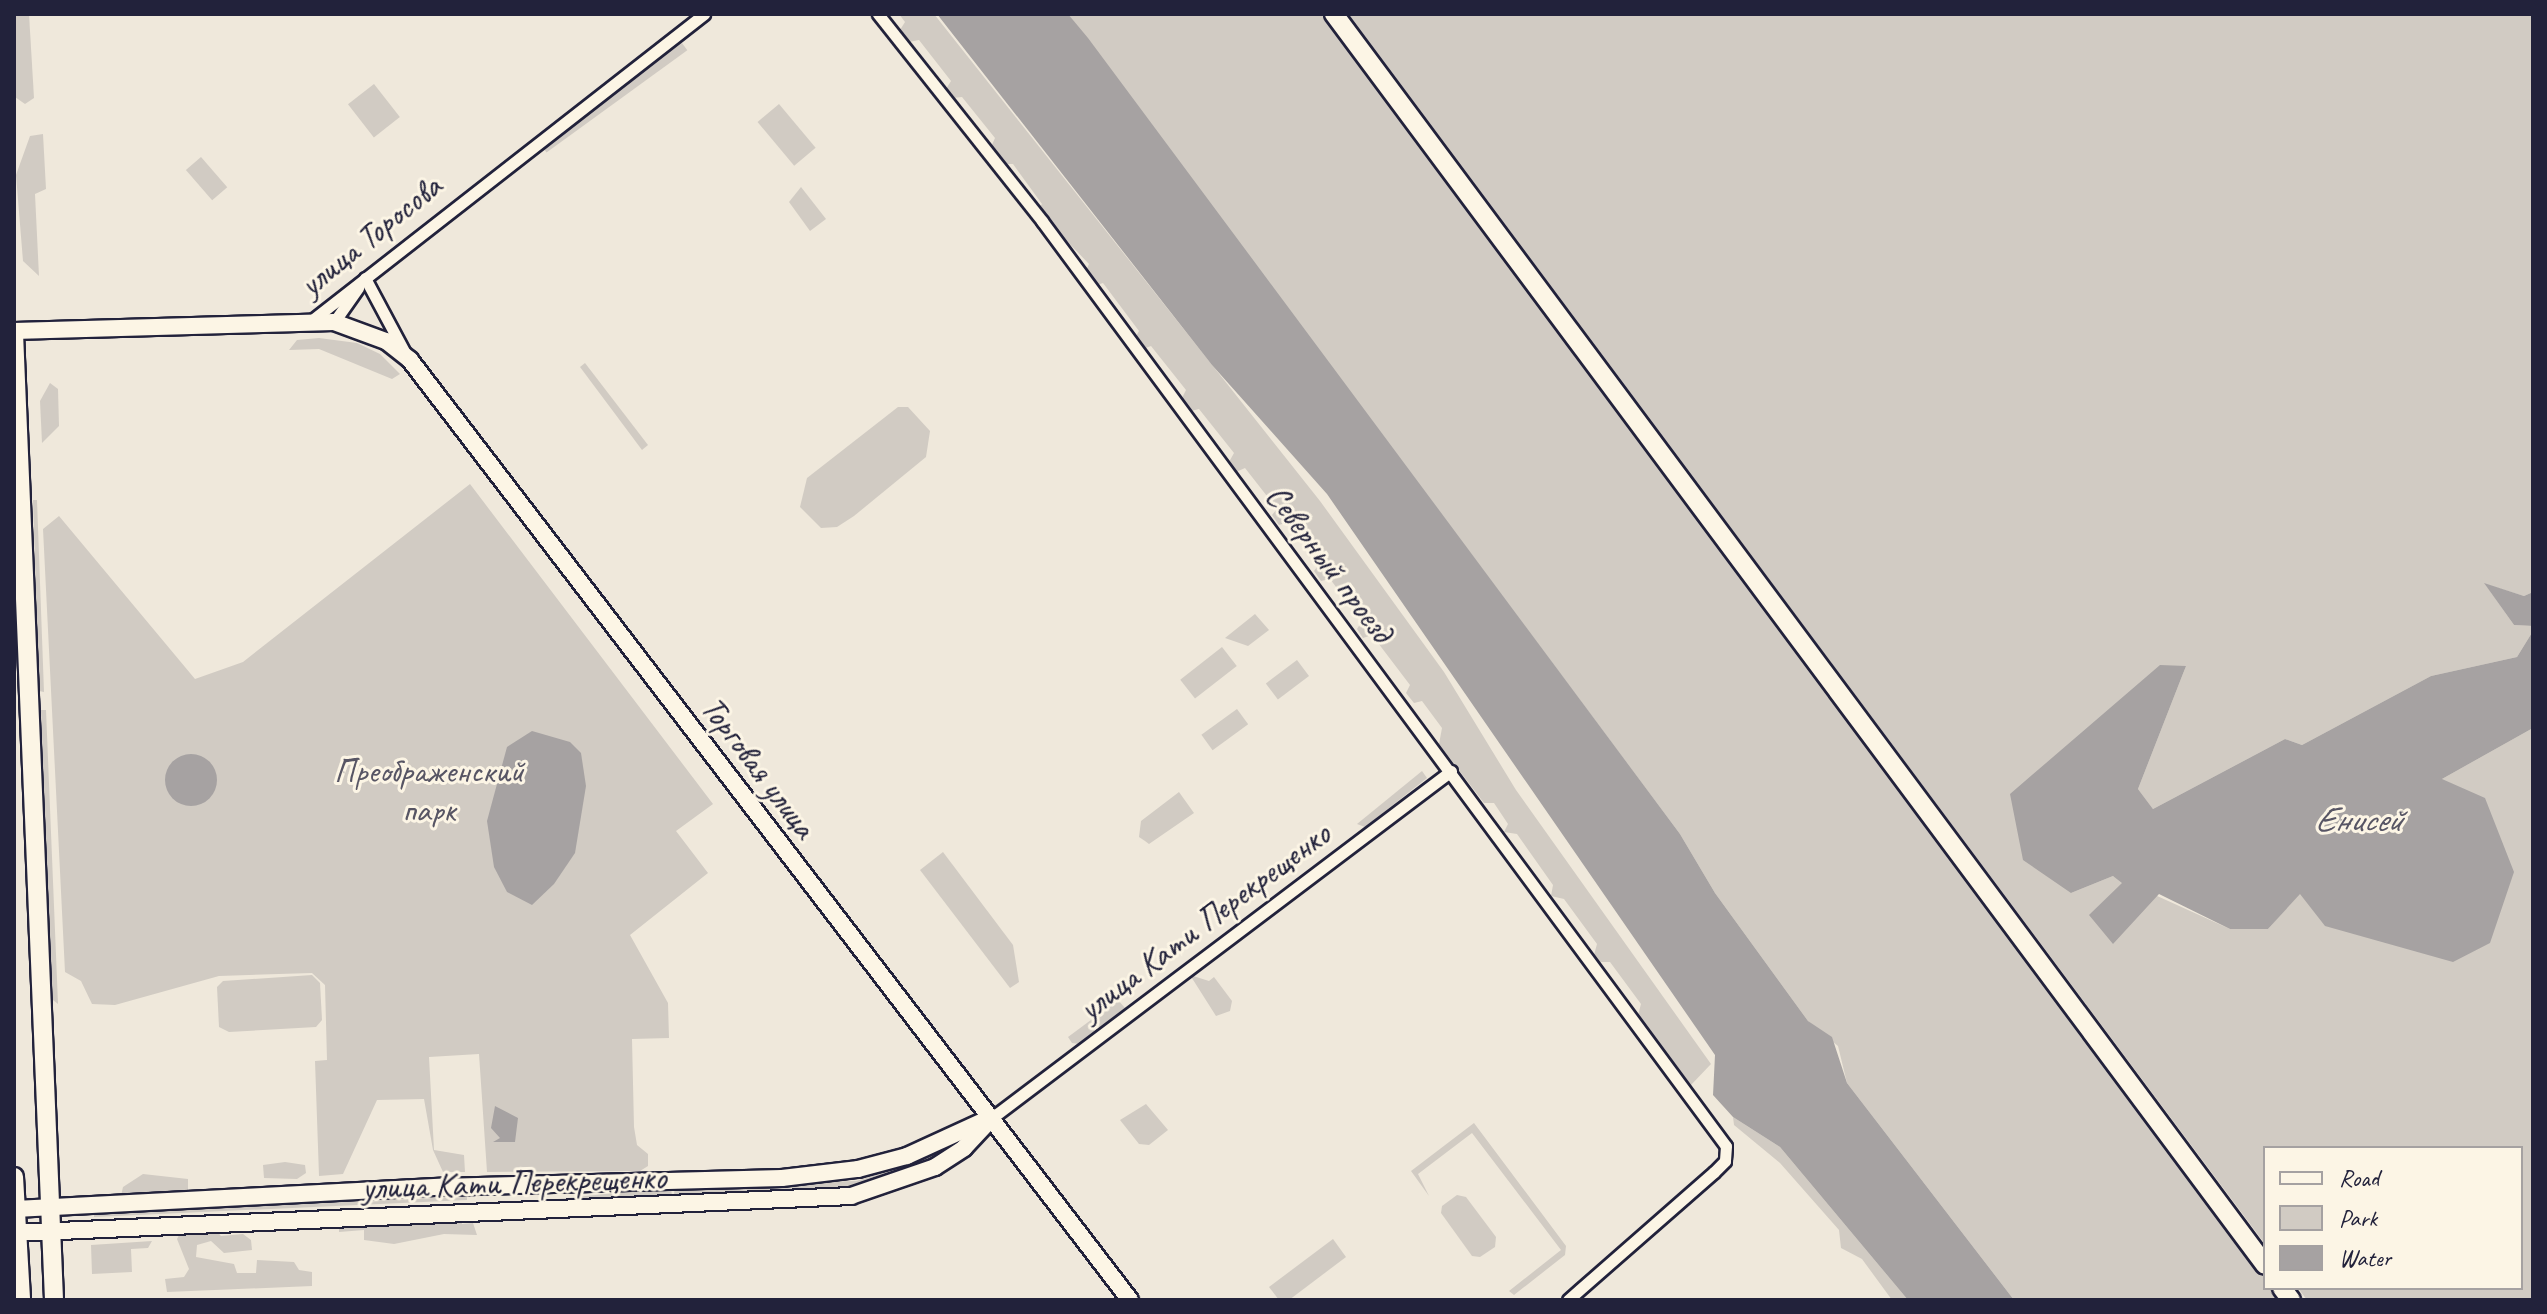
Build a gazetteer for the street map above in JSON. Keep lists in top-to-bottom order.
{
  "streets": {
    "street": [
      "улица Торосова",
      "Северный проезд",
      "Торговая улица",
      "улица Кати Перекрещенко"
    ]
  },
  "crossings": [
    ["улица Торосова", "Торговая улица"],
    ["Северный проезд", "улица Кати Перекрещенко"],
    ["Торговая улица", "улица Кати Перекрещенко"]
  ],
  "water": ["Енисей"],
  "parks": ["Преображенский парк"],
  "legend": ["Road", "Park", "Water"]
}
